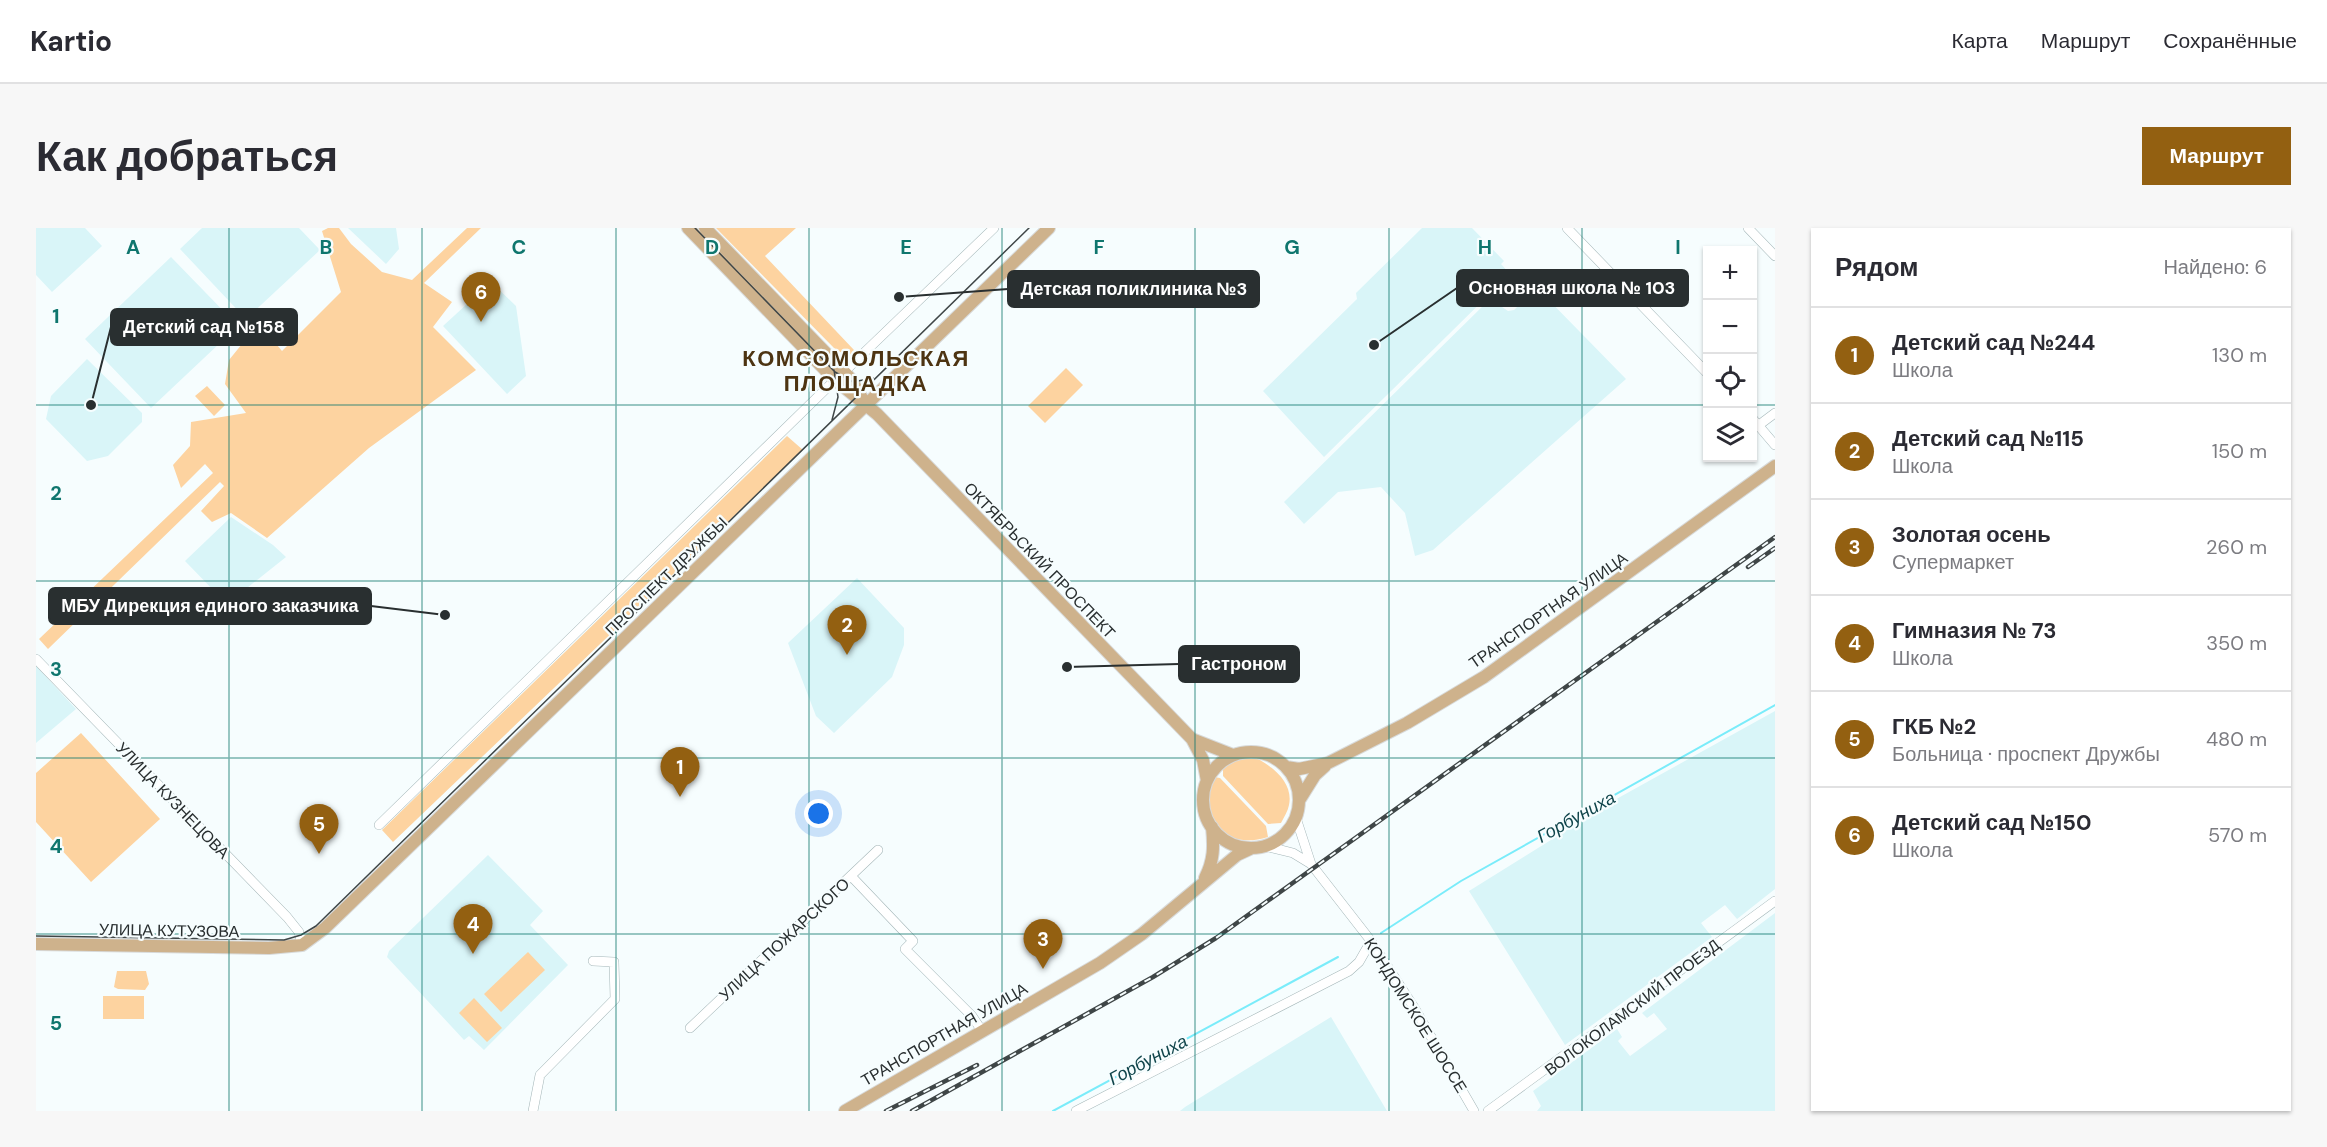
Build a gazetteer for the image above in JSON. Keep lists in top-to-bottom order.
{
  "streets": {
    "main road": [
      "ОКТЯБРЬСКИЙ ПРОСПЕКТ",
      "ПРОСПЕКТ ДРУЖБЫ",
      "ТРАНСПОРТНАЯ УЛИЦА",
      "УЛИЦА КУТУЗОВА"
    ],
    "street": [
      "УЛИЦА КУЗНЕЦОВА",
      "УЛИЦА ПОЖАРСКОГО",
      "ВОЛОКОЛАМСКИЙ ПРОЕЗД",
      "КОНДОМСКОЕ ШОССЕ"
    ]
  },
  "crossings": [
    ["ОКТЯБРЬСКИЙ ПРОСПЕКТ", "ПРОСПЕКТ ДРУЖБЫ"],
    ["ОКТЯБРЬСКИЙ ПРОСПЕКТ", "ТРАНСПОРТНАЯ УЛИЦА"],
    ["ОКТЯБРЬСКИЙ ПРОСПЕКТ", "КОНДОМСКОЕ ШОССЕ"],
    ["ПРОСПЕКТ ДРУЖБЫ", "УЛИЦА КУЗНЕЦОВА"],
    ["ПРОСПЕКТ ДРУЖБЫ", "УЛИЦА КУТУЗОВА"],
    ["ТРАНСПОРТНАЯ УЛИЦА", "КОНДОМСКОЕ ШОССЕ"],
    ["УЛИЦА КУЗНЕЦОВА", "УЛИЦА КУТУЗОВА"]
  ],
  "districts": ["КОМСОМОЛЬСКАЯ ПЛОЩАДКА"],
  "water": ["Горбуниха"],
  "places": [
    "Детская поликлиника №3",
    "Основная школа № 103",
    "Детский сад №158",
    "МБУ Дирекция единого заказчика",
    "Гастроном"
  ],
  "page": {
    "header": "Kartio",
    "nav": ["Карта", "Маршрут", "Сохранённые"],
    "buttons": "Маршрут",
    "title": "Как добраться",
    "heading": ["Рядом", "Найдено: 6"],
    "map_buttons": ["+", "−"],
    "pins": [
      "6",
      "2",
      "1",
      "5",
      "4",
      "3"
    ],
    "list": [
      {
        "mark": "1",
        "name": "Детский сад №244",
        "note": "Школа",
        "value": "130 m"
      },
      {
        "mark": "2",
        "name": "Детский сад №115",
        "note": "Школа",
        "value": "150 m"
      },
      {
        "mark": "3",
        "name": "Золотая осень",
        "note": "Супермаркет",
        "value": "260 m"
      },
      {
        "mark": "4",
        "name": "Гимназия № 73",
        "note": "Школа",
        "value": "350 m"
      },
      {
        "mark": "5",
        "name": "ГКБ №2",
        "note": "Больница · проспект Дружбы",
        "value": "480 m"
      },
      {
        "mark": "6",
        "name": "Детский сад №150",
        "note": "Школа",
        "value": "570 m"
      }
    ]
  },
  "grid": {
    "columns": [
      "A",
      "B",
      "C",
      "D",
      "E",
      "F",
      "G",
      "H",
      "I"
    ],
    "rows": [
      "1",
      "2",
      "3",
      "4",
      "5"
    ]
  }
}
